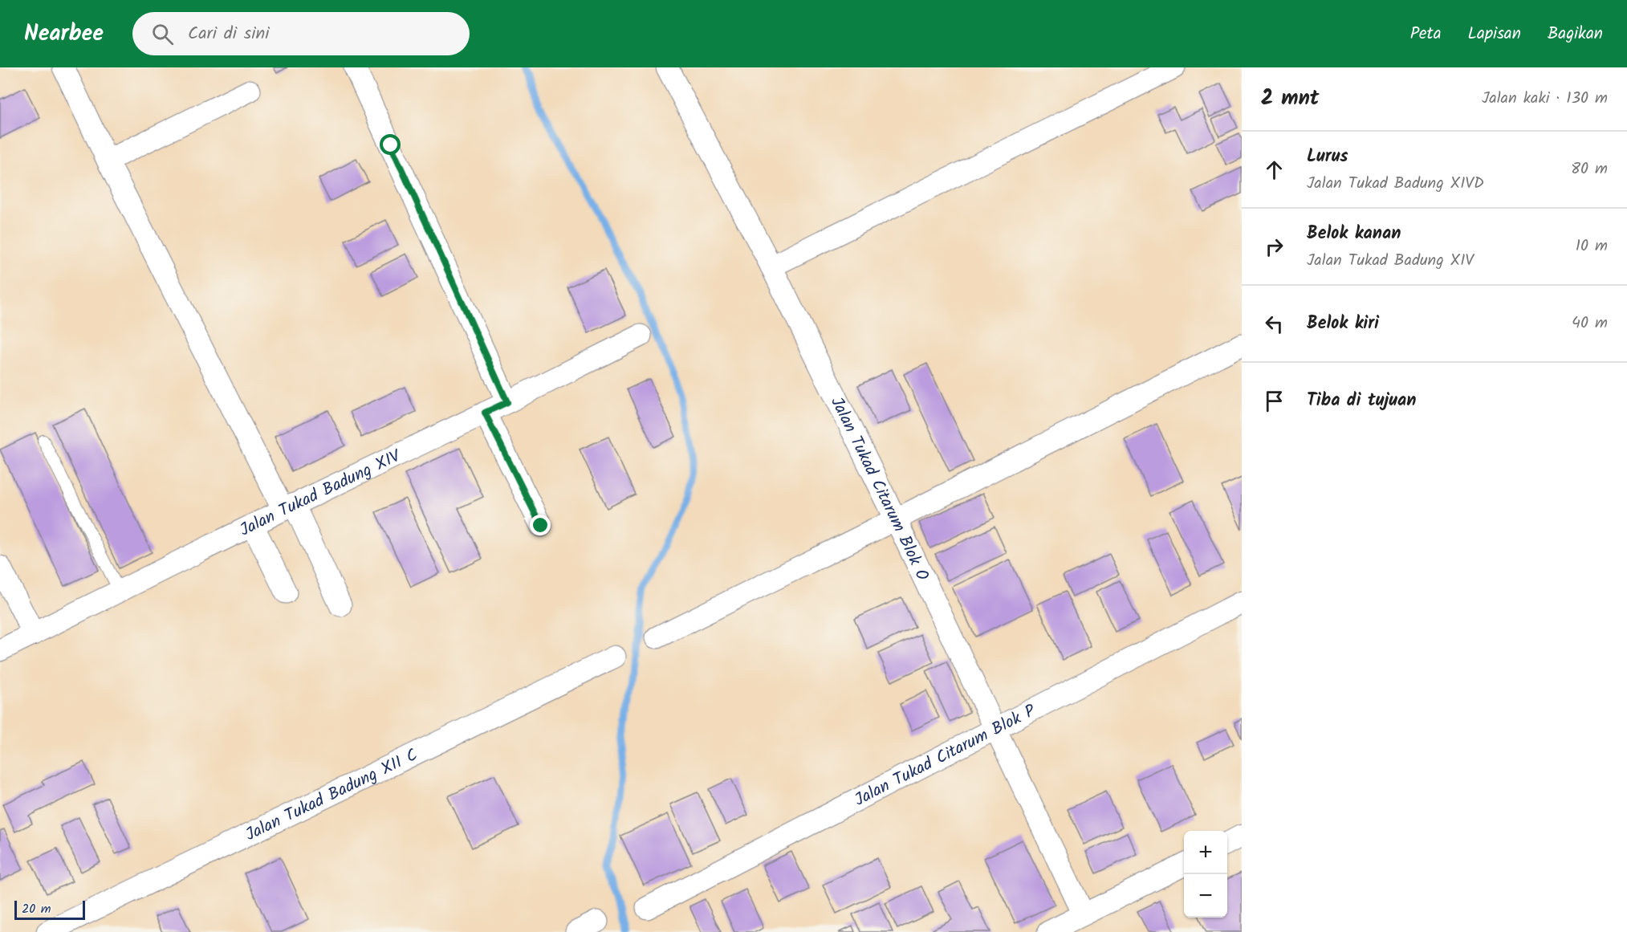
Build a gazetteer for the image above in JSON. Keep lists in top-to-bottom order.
{
  "streets": {
    "street": [
      "Jalan Tukad Citarum Blok O",
      "Jalan Tukad Badung XIV",
      "Jalan Tukad Citarum Blok P",
      "Jalan Tukad Badung XII C"
    ]
  },
  "crossings": [
    ["Jalan Tukad Citarum Blok O", "Jalan Tukad Citarum Blok P"]
  ],
  "scale_bar": "20 m",
  "page": {
    "header": "Nearbee",
    "search": "Cari di sini",
    "nav": ["Peta", "Lapisan", "Bagikan"],
    "heading": ["2 mnt", "Jalan kaki · 130 m"],
    "list": [
      ["Lurus", "Jalan Tukad Badung XIVD", "80 m"],
      ["Belok kanan", "Jalan Tukad Badung XIV", "10 m"],
      ["Belok kiri", "40 m"],
      "Tiba di tujuan"
    ],
    "map_buttons": ["+", "−"],
    "scale": "20 m"
  }
}
